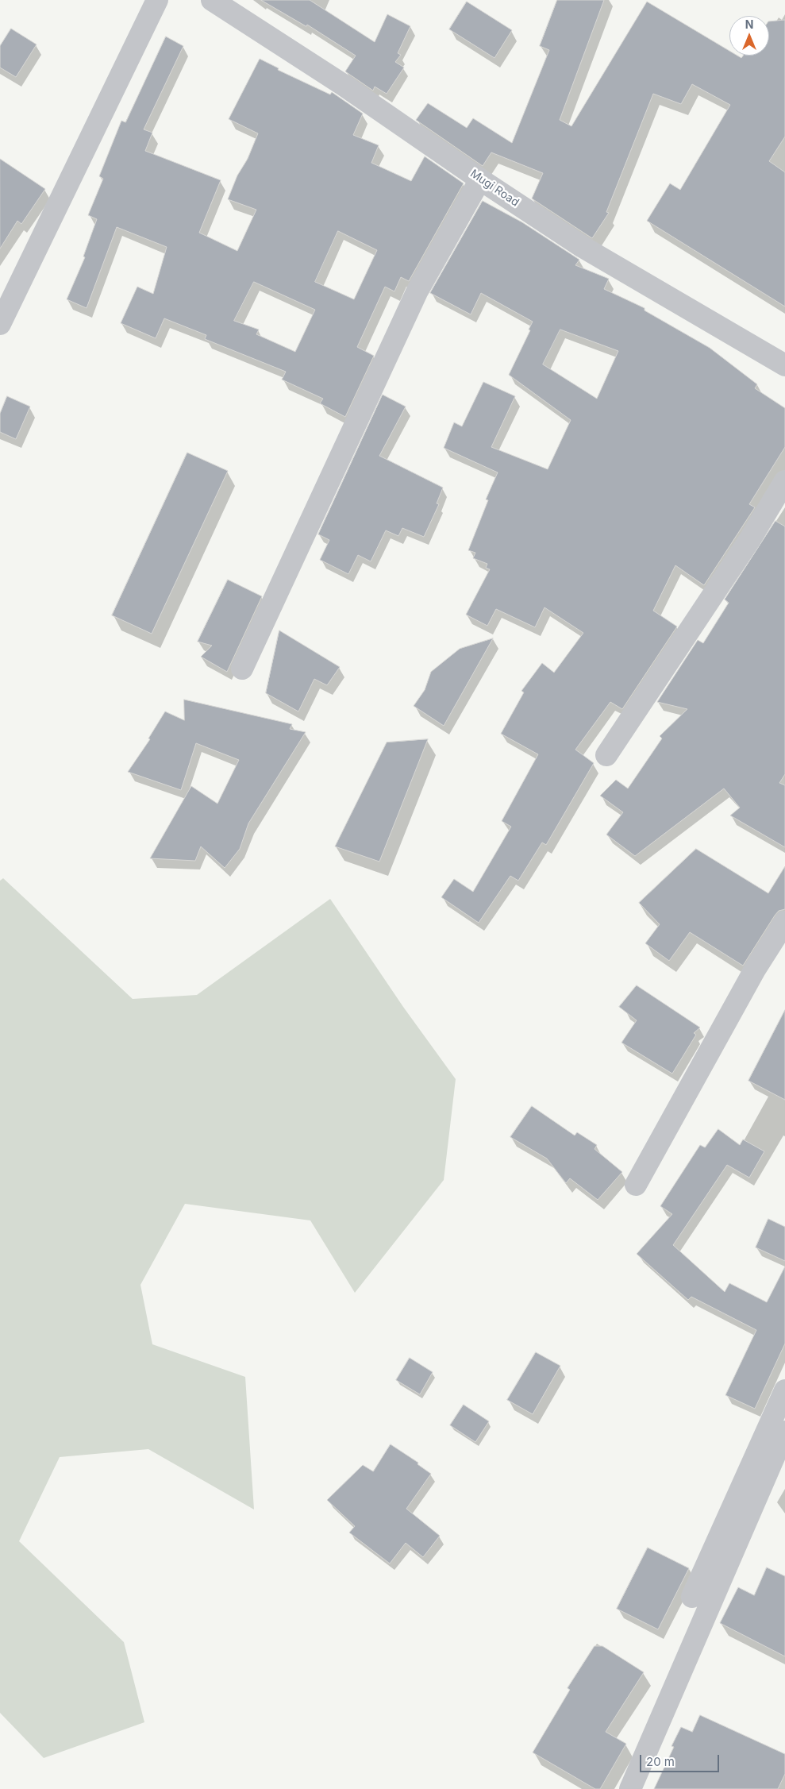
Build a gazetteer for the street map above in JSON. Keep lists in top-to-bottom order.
{
  "streets": {
    "street": ["Mugi Road"]
  },
  "scale_bar": "20 m",
  "north": "top"
}
